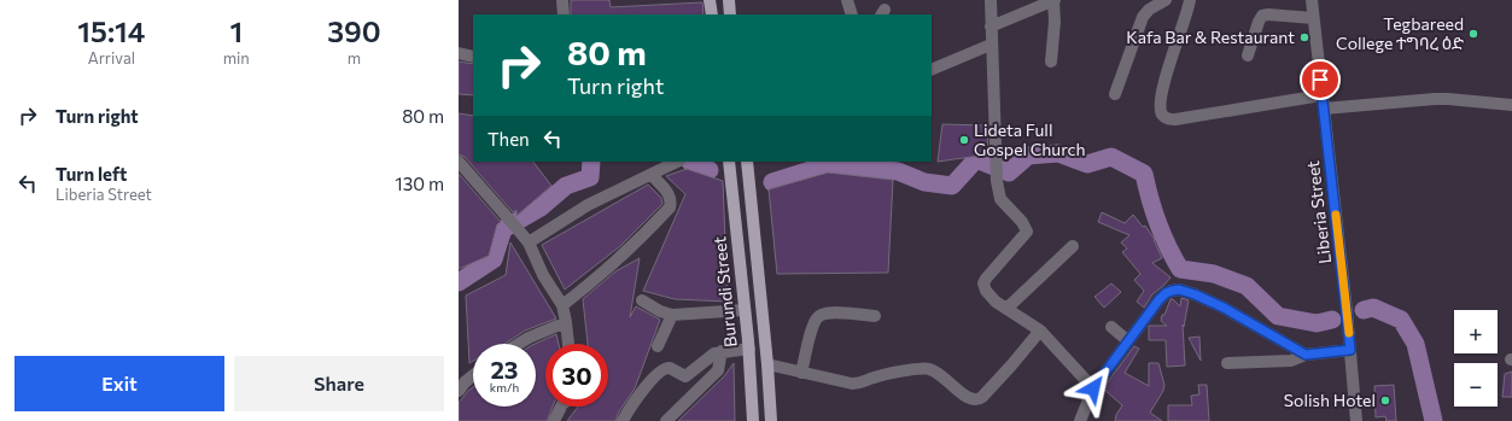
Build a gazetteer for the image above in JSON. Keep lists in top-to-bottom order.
{
  "streets": {
    "main road": ["Burundi Street"],
    "street": ["Liberia Street"]
  },
  "places": [
    "Tegbareed College ተግባረ ዕድ",
    "Kafa Bar & Restaurant",
    "Lideta Full Gospel Church",
    "Solish Hotel"
  ],
  "page": {
    "eta": [
      "15:14",
      "Arrival",
      "1",
      "min",
      "390",
      "m"
    ],
    "turn": ["80 m", "Turn right"],
    "list": [
      {
        "name": "Turn right",
        "value": "80 m"
      },
      {
        "name": "Turn left",
        "note": "Liberia Street",
        "value": "130 m"
      }
    ],
    "then": "Then",
    "map_buttons": ["+", "−"],
    "speed": "23 km/h",
    "limit": "30",
    "buttons": ["Exit", "Share"]
  }
}
